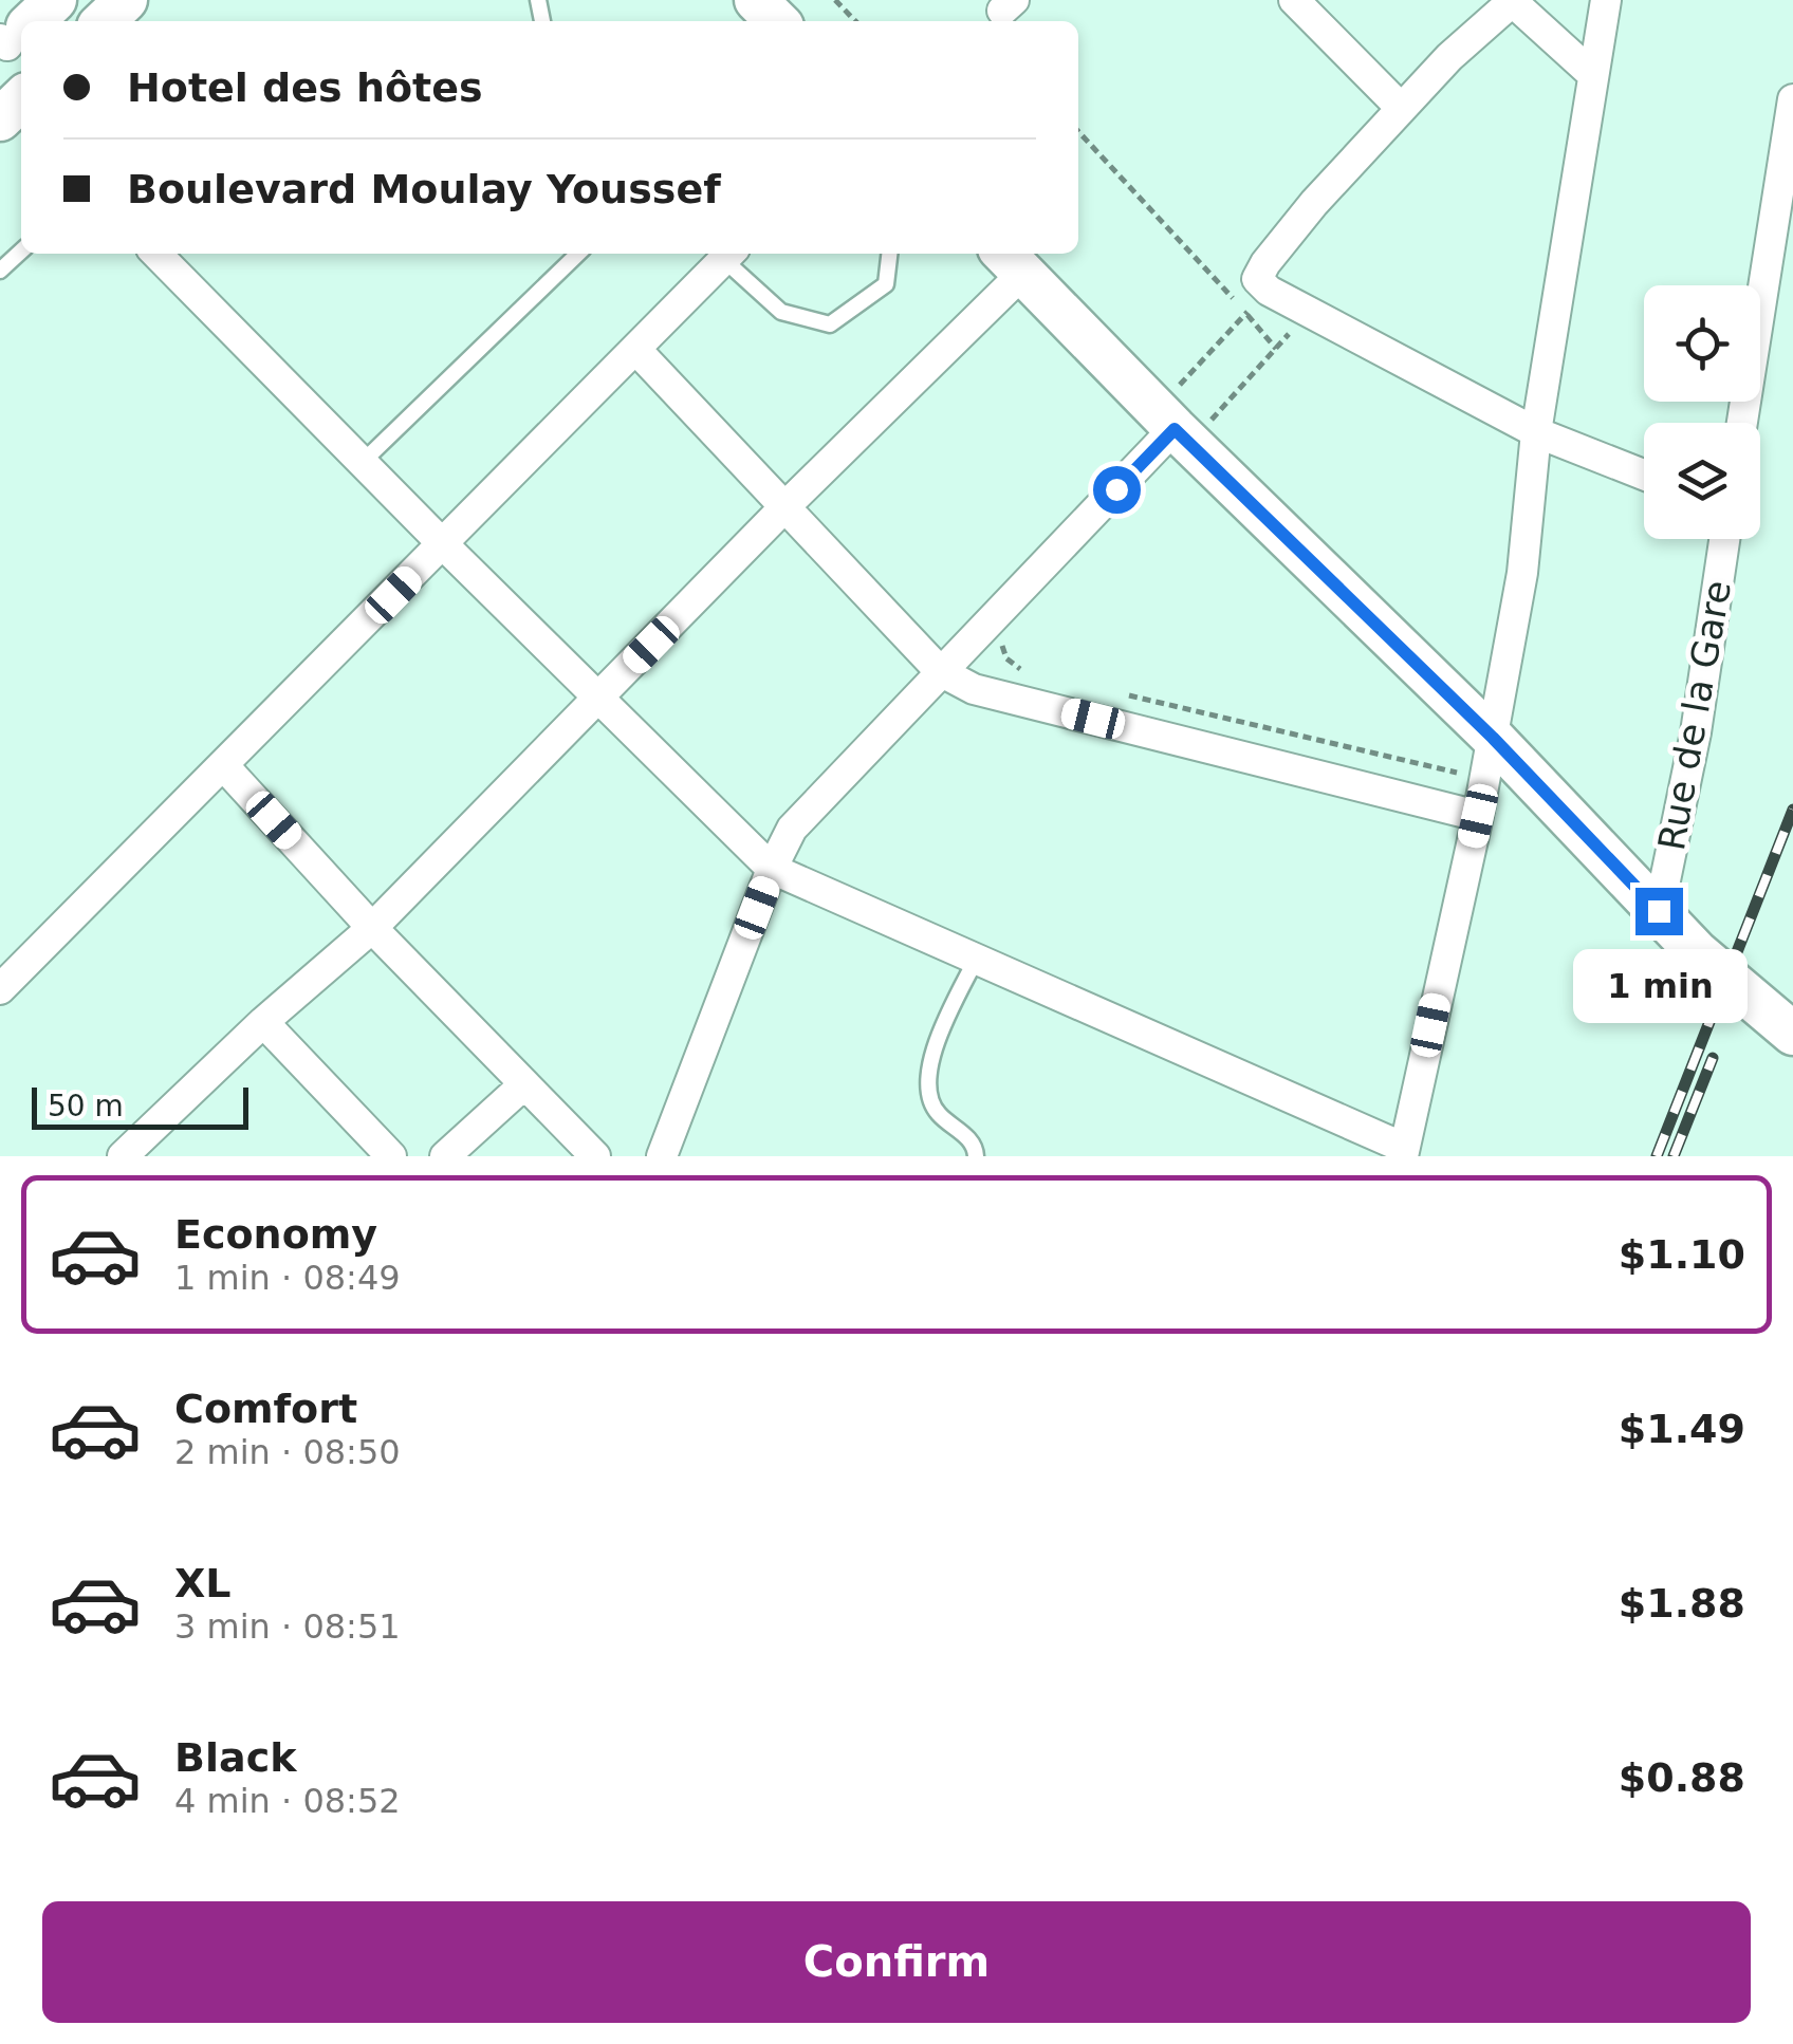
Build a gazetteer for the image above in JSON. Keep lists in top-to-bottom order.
{
  "streets": {
    "street": ["Rue de la Gare"]
  },
  "scale_bar": "50 m",
  "page": {
    "banner": ["Hotel des hôtes", "Boulevard Moulay Youssef"],
    "bubble": "1 min",
    "scale": "50 m",
    "list": [
      {
        "name": "Economy",
        "note": "1 min · 08:49",
        "value": "$1.10"
      },
      {
        "name": "Comfort",
        "note": "2 min · 08:50",
        "value": "$1.49"
      },
      {
        "name": "XL",
        "note": "3 min · 08:51",
        "value": "$1.88"
      },
      {
        "name": "Black",
        "note": "4 min · 08:52",
        "value": "$0.88"
      }
    ],
    "buttons": "Confirm"
  }
}
